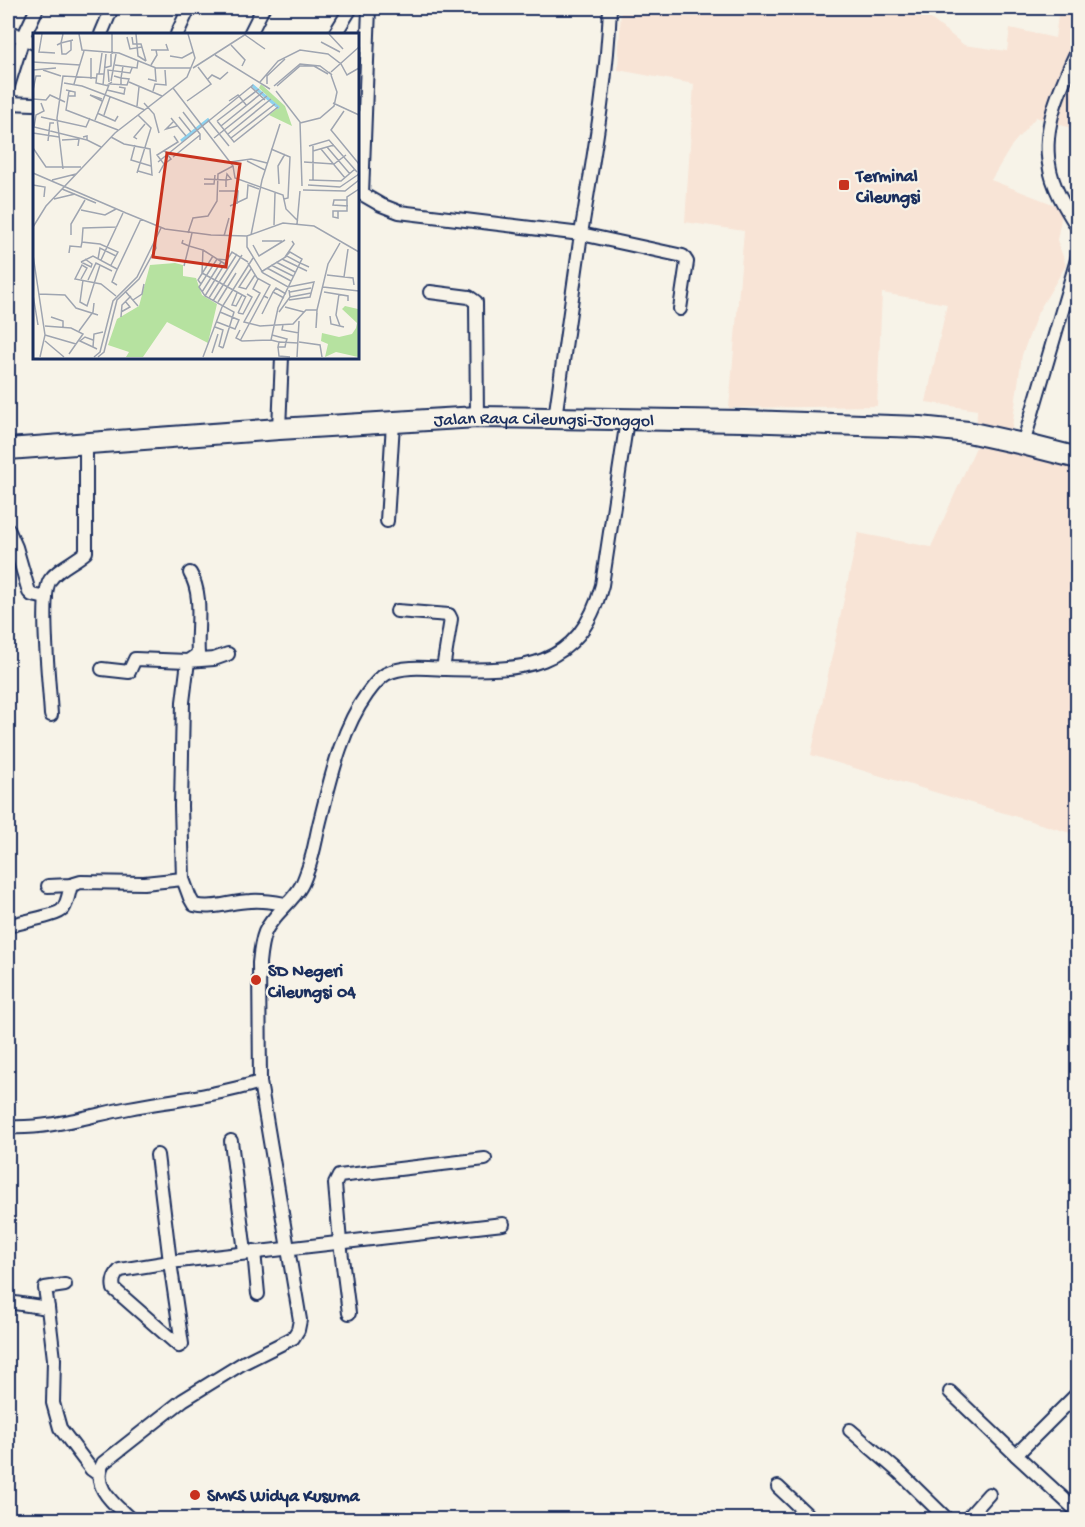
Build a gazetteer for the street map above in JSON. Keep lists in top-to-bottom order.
{
  "streets": {
    "main road": ["Jalan Raya Cileungsi-Jonggol"]
  },
  "places": {
    "transit": ["Terminal Cileungsi"],
    "other": ["SD Negeri Cileungsi 04", "SMKS Widya Kusuma"]
  }
}
